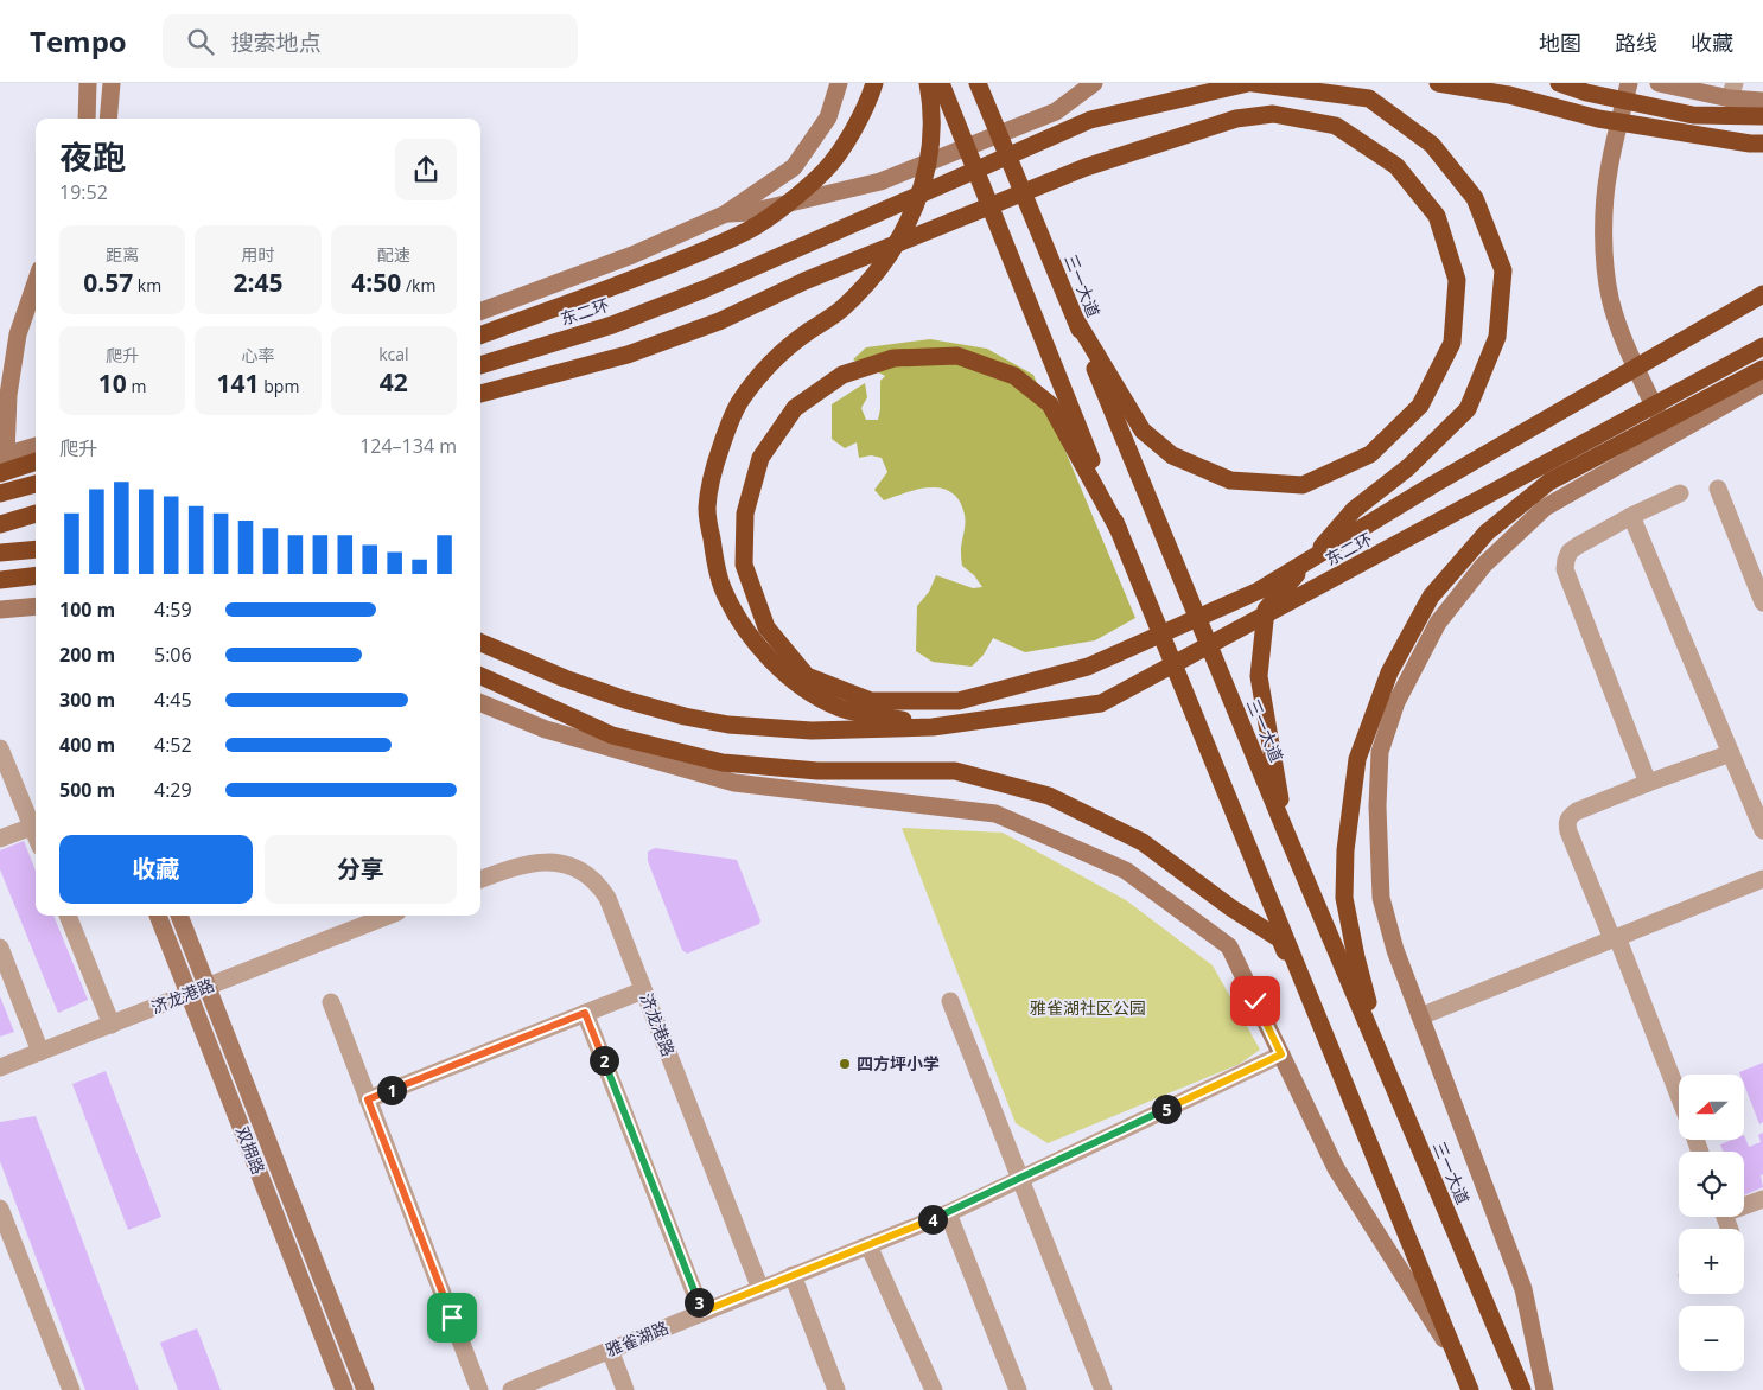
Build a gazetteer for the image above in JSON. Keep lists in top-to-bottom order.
{
  "streets": {
    "highway": ["三一大道", "东二环"],
    "street": ["济龙港路", "双拥路", "雅雀湖路"]
  },
  "crossings": [
    ["济龙港路", "双拥路"],
    ["济龙港路", "雅雀湖路"]
  ],
  "parks": ["雅雀湖社区公园"],
  "places": ["四方坪小学"],
  "north": "left",
  "page": {
    "header": "Tempo",
    "search": "搜索地点",
    "nav": ["地图", "路线", "收藏"],
    "heading": ["夜跑", "19:52"],
    "stats": [
      ["距离", "0.57 km"],
      ["用时", "2:45"],
      ["配速", "4:50 /km"],
      ["爬升", "10 m"],
      ["心率", "141 bpm"],
      ["kcal", "42"]
    ],
    "chart": ["爬升", "124–134 m"],
    "list": [
      {
        "name": "100 m",
        "note": "4:59"
      },
      {
        "name": "200 m",
        "note": "5:06"
      },
      {
        "name": "300 m",
        "note": "4:45"
      },
      {
        "name": "400 m",
        "note": "4:52"
      },
      {
        "name": "500 m",
        "note": "4:29"
      }
    ],
    "buttons": ["收藏", "分享"],
    "pins": [
      "2",
      "1",
      "5",
      "4",
      "3"
    ],
    "map_buttons": ["+", "−"]
  }
}
